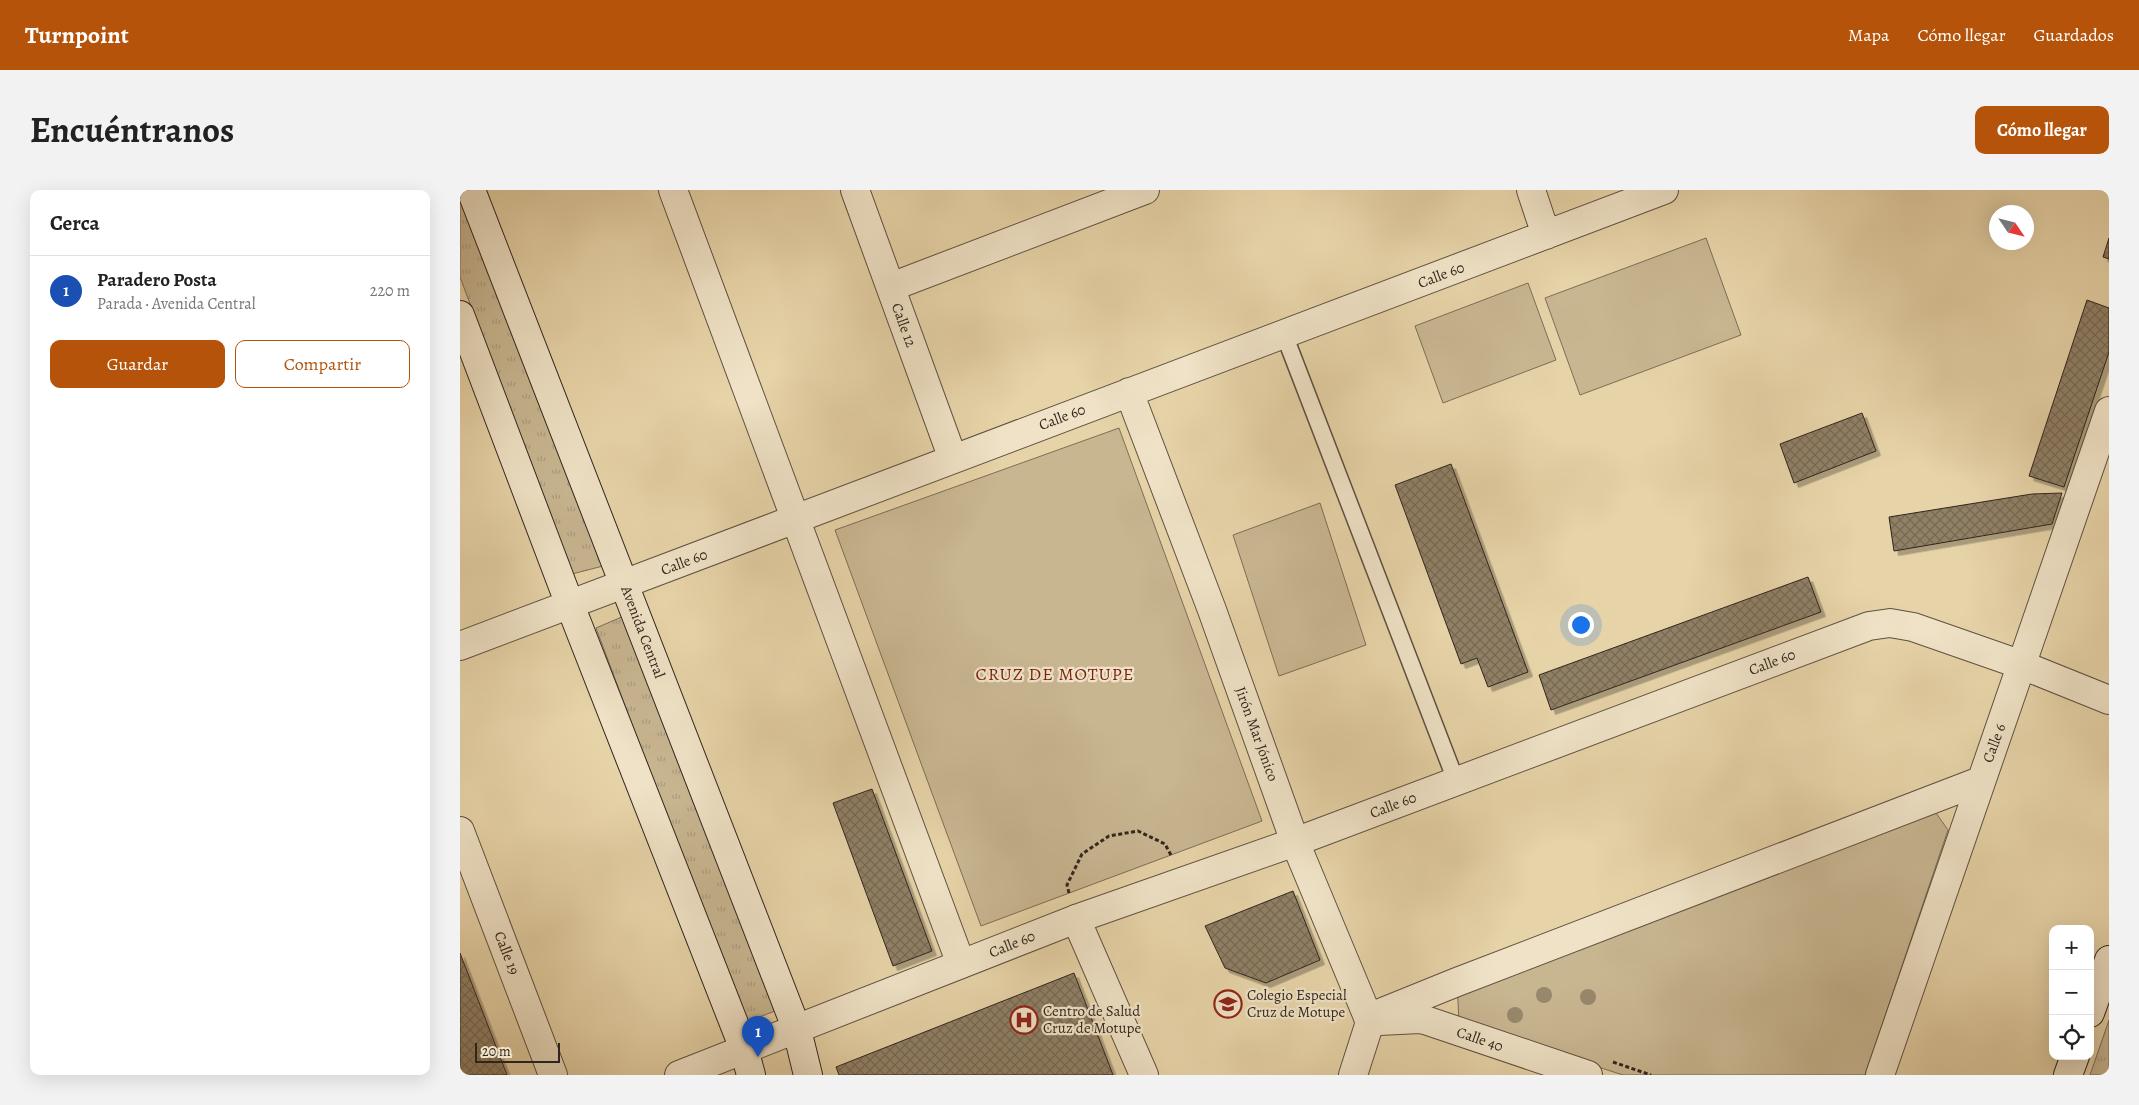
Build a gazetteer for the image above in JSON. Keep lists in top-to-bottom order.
{
  "streets": {
    "street": [
      "Calle 60",
      "Calle 12",
      "Avenida Central",
      "Jirón Mar Jónico",
      "Calle 6",
      "Calle 19",
      "Calle 40"
    ]
  },
  "crossings": [
    ["Calle 60", "Calle 12"],
    ["Calle 60", "Avenida Central"],
    ["Calle 60", "Jirón Mar Jónico"],
    ["Calle 60", "Calle 6"],
    ["Jirón Mar Jónico", "Calle 40"]
  ],
  "districts": ["CRUZ DE MOTUPE"],
  "places": {
    "school or university": ["Colegio Especial Cruz de Motupe"],
    "hospital": ["Centro de Salud Cruz de Motupe"]
  },
  "scale_bar": "20 m",
  "north": "bottom right",
  "page": {
    "header": "Turnpoint",
    "nav": ["Mapa", "Cómo llegar", "Guardados"],
    "title": "Encuéntranos",
    "buttons": [
      "Cómo llegar",
      ["Guardar", "Compartir"]
    ],
    "heading": "Cerca",
    "list": [
      {
        "mark": "1",
        "name": "Paradero Posta",
        "note": "Parada · Avenida Central",
        "value": "220 m"
      }
    ],
    "map_buttons": ["+", "−"],
    "pins": "1",
    "scale": "20 m"
  }
}
